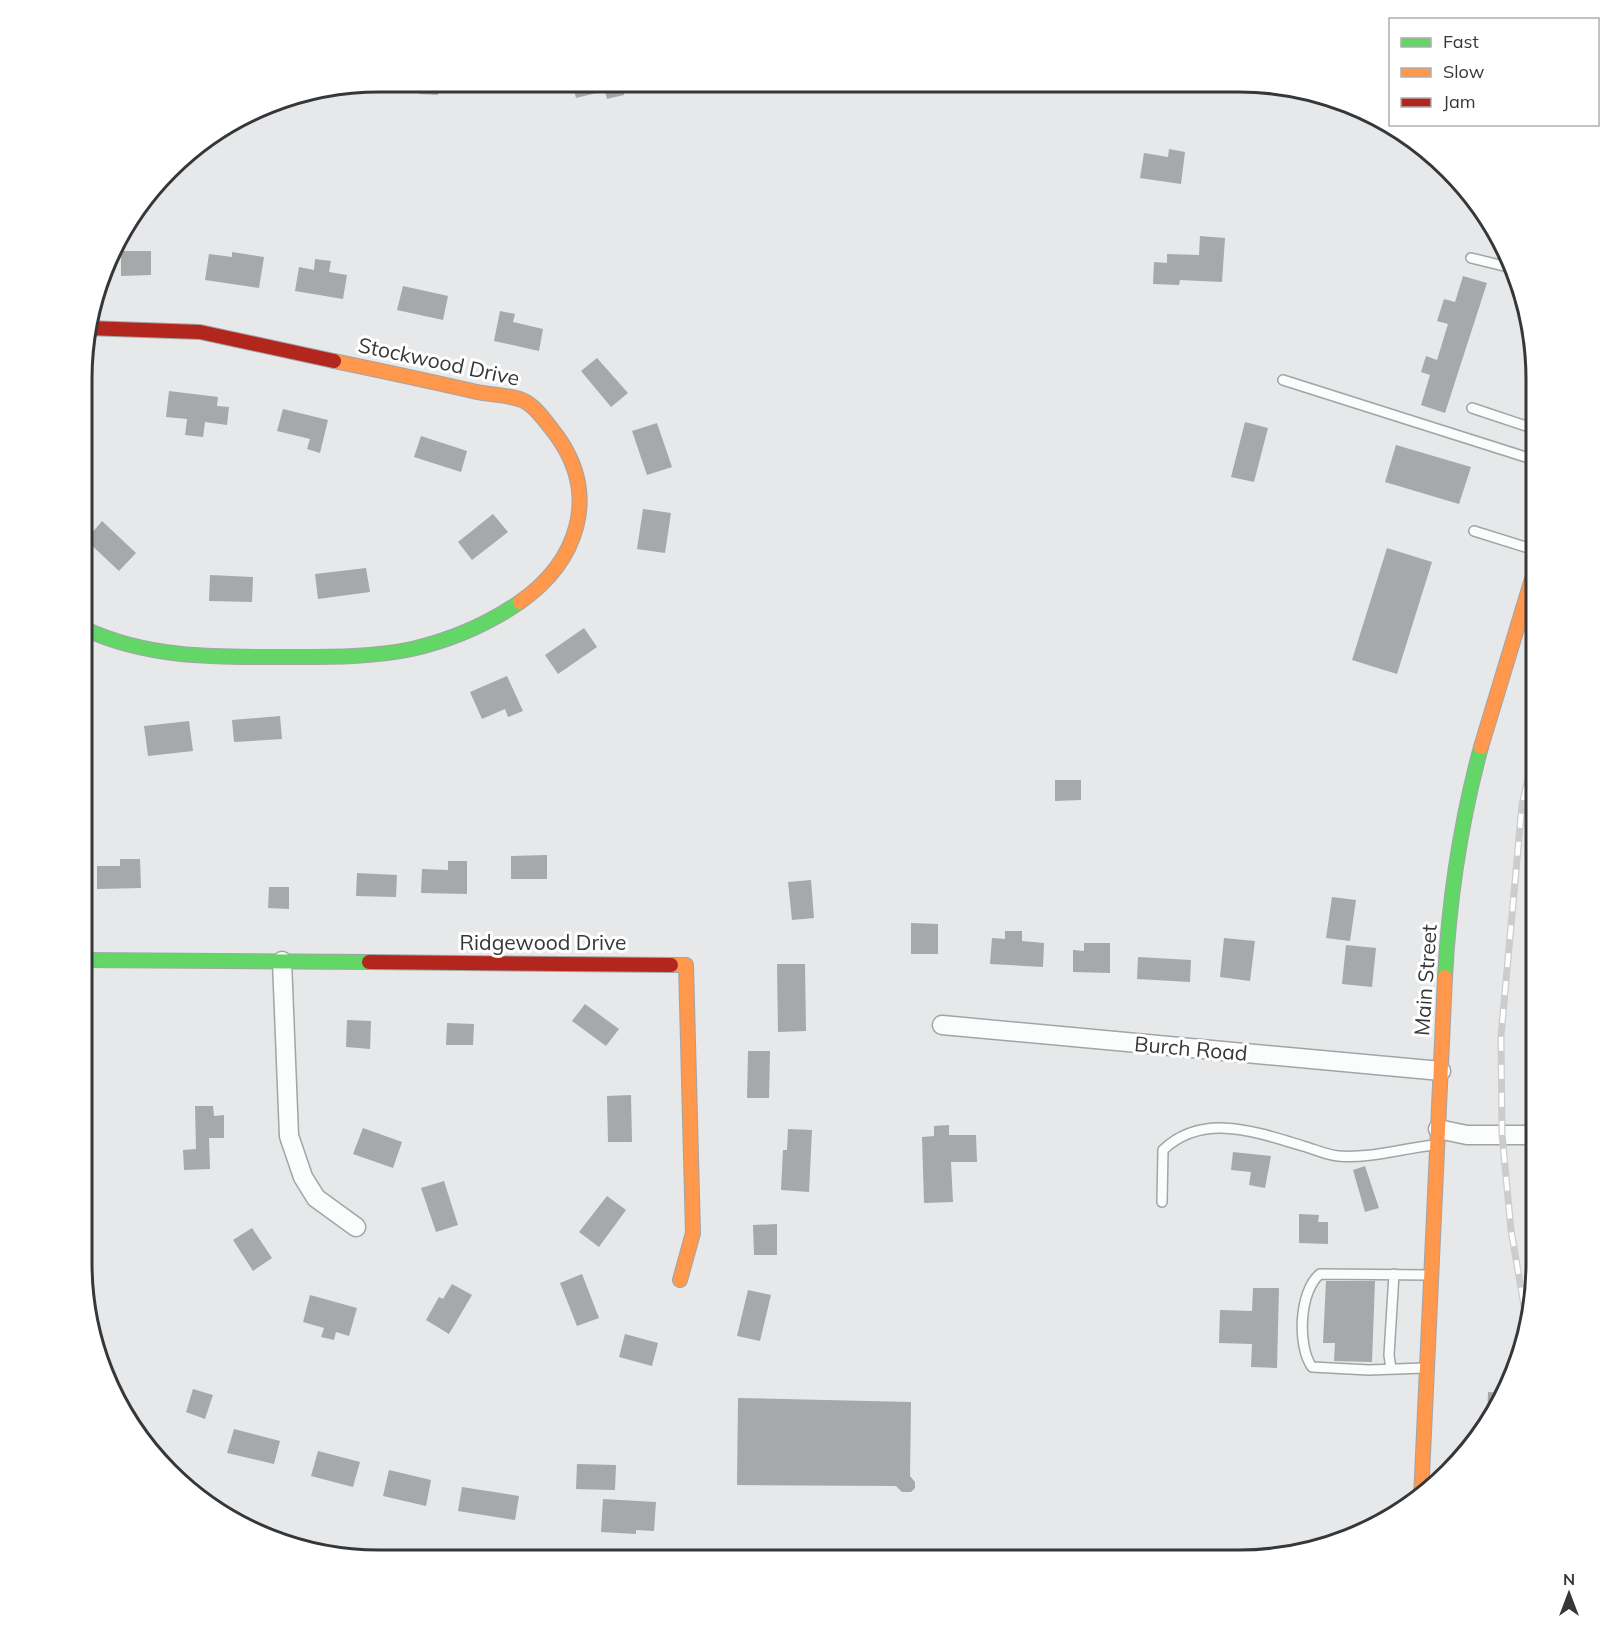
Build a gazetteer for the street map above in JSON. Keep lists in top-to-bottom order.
{
  "streets": {
    "street": [
      "Stockwood Drive",
      "Ridgewood Drive",
      "Main Street",
      "Burch Road"
    ]
  },
  "crossings": [
    ["Main Street", "Burch Road"]
  ],
  "legend": ["Fast", "Slow", "Jam"],
  "north": "top"
}
